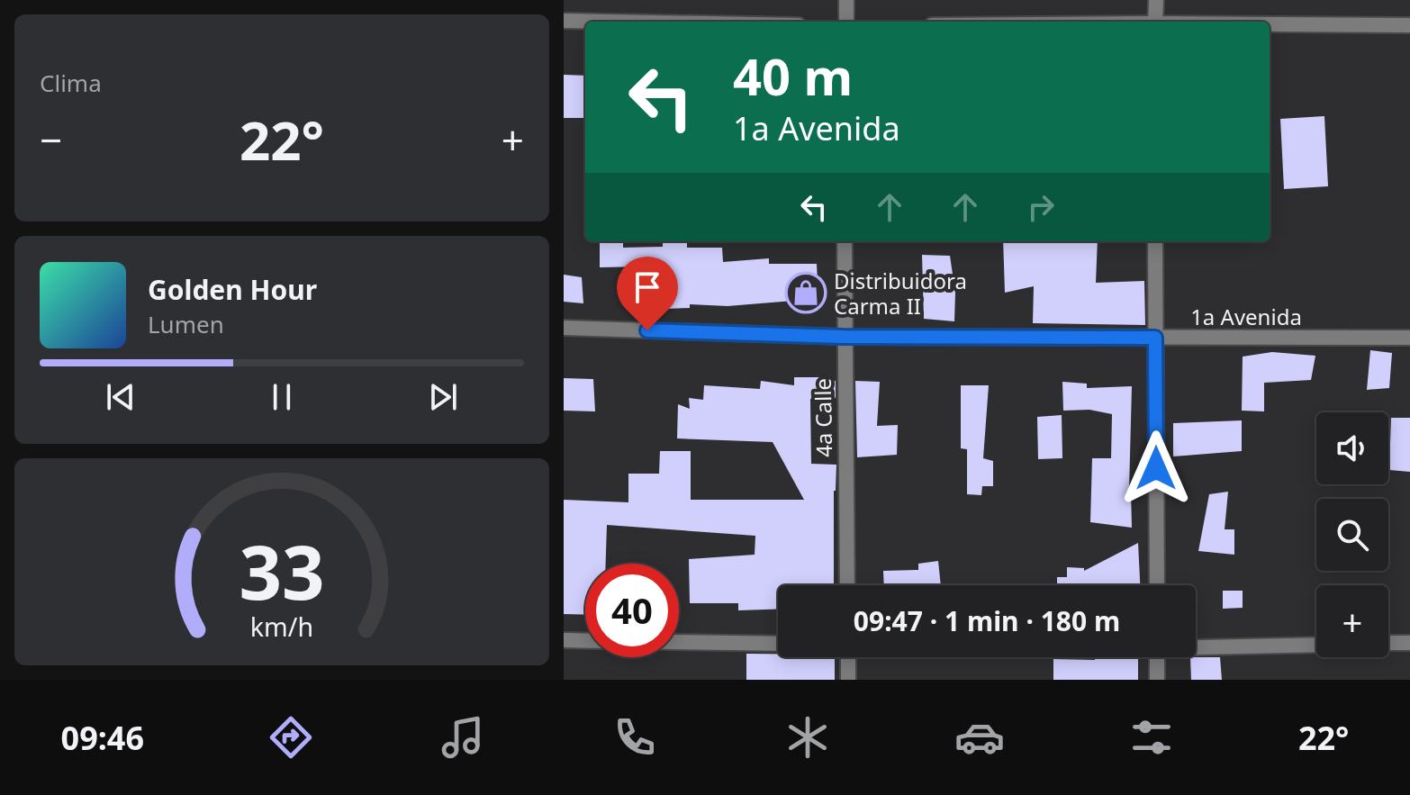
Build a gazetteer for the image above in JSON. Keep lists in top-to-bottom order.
{
  "streets": {
    "street": ["1a Avenida", "4a Calle"]
  },
  "crossings": [
    ["1a Avenida", "4a Calle"]
  ],
  "places": {
    "shop": ["Distribuidora Carma II"]
  },
  "page": {
    "tile": "Clima",
    "turn": ["40 m", "1a Avenida"],
    "heat": ["−", "22°", "+"],
    "song": ["Golden Hour", "Lumen"],
    "map_buttons": "+",
    "limit": "40",
    "trip": "09:47 · 1 min · 180 m",
    "tabs": ["09:46", "22°"],
    "gauge": ["33", "km/h"]
  }
}
